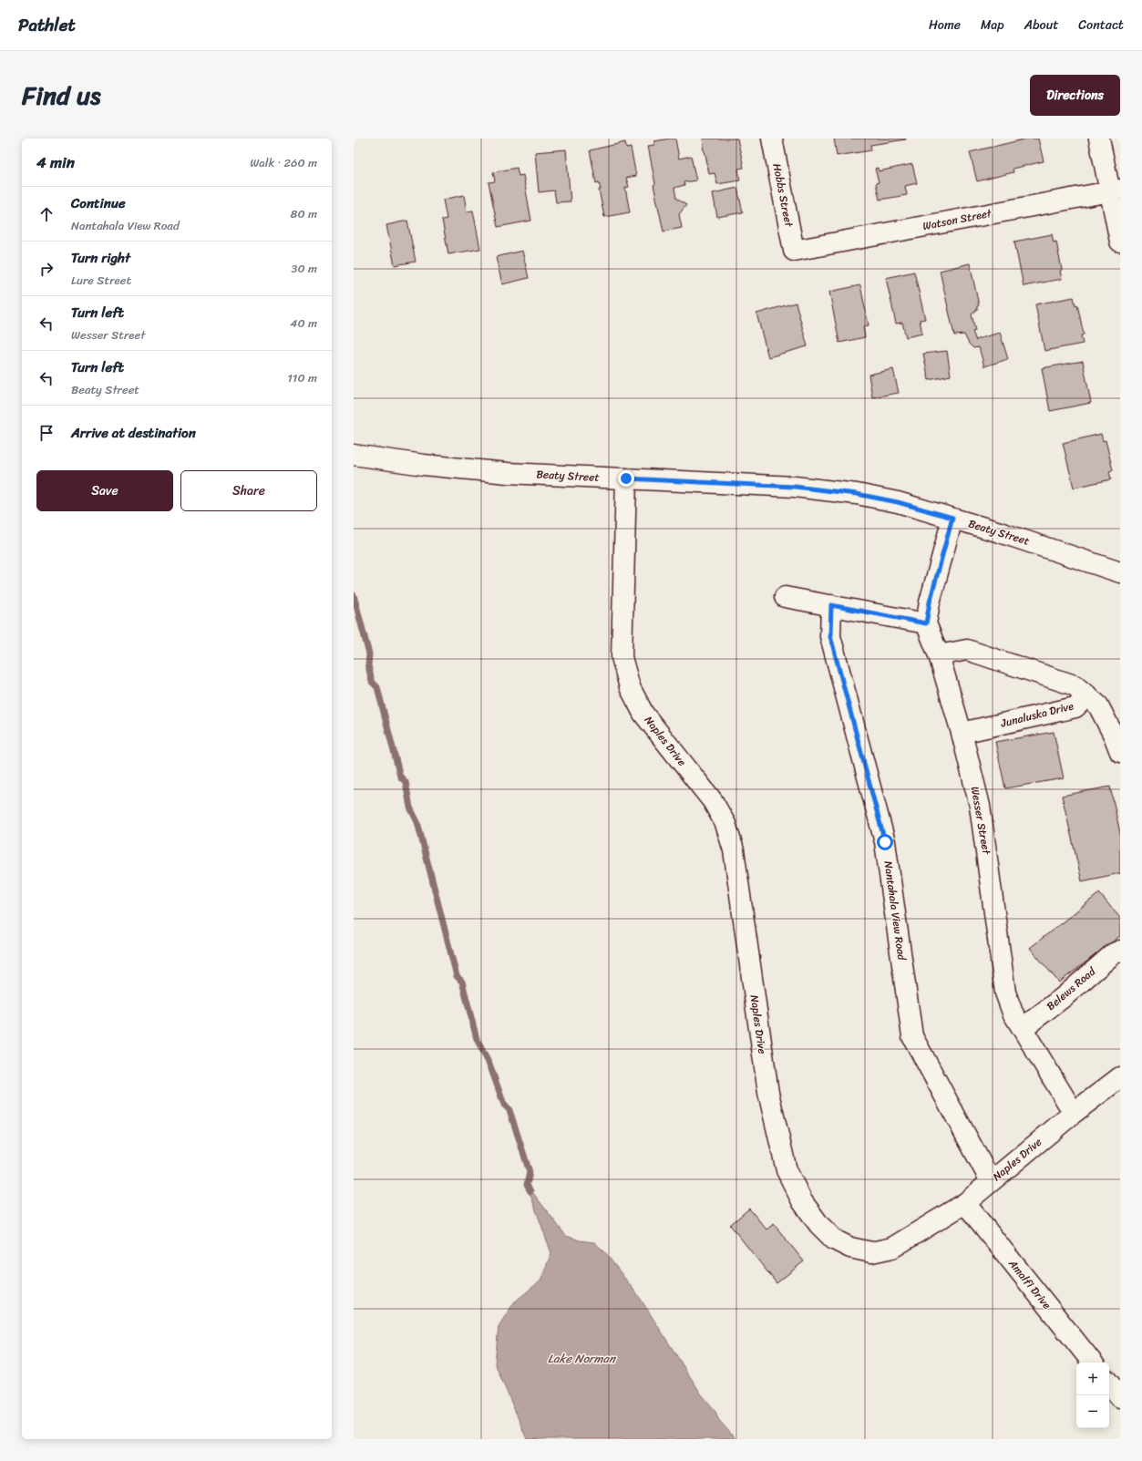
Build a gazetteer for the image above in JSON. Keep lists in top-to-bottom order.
{
  "streets": {
    "street": [
      "Hobbs Street",
      "Watson Street",
      "Beaty Street",
      "Junaluska Drive",
      "Naples Drive",
      "Wesser Street",
      "Nantahala View Road",
      "Belews Road",
      "Amalfi Drive"
    ]
  },
  "crossings": [
    ["Hobbs Street", "Watson Street"],
    ["Beaty Street", "Naples Drive"],
    ["Junaluska Drive", "Wesser Street"],
    ["Naples Drive", "Wesser Street"],
    ["Naples Drive", "Nantahala View Road"],
    ["Naples Drive", "Amalfi Drive"],
    ["Wesser Street", "Belews Road"]
  ],
  "water": ["Lake Norman"],
  "page": {
    "header": "Pathlet",
    "nav": [
      "Home",
      "Map",
      "About",
      "Contact"
    ],
    "title": "Find us",
    "buttons": [
      "Directions",
      ["Save", "Share"]
    ],
    "heading": ["4 min", "Walk · 260 m"],
    "list": [
      ["Continue", "Nantahala View Road", "80 m"],
      ["Turn right", "Lure Street", "30 m"],
      ["Turn left", "Wesser Street", "40 m"],
      ["Turn left", "Beaty Street", "110 m"],
      "Arrive at destination"
    ],
    "map_buttons": ["+", "−"]
  }
}
